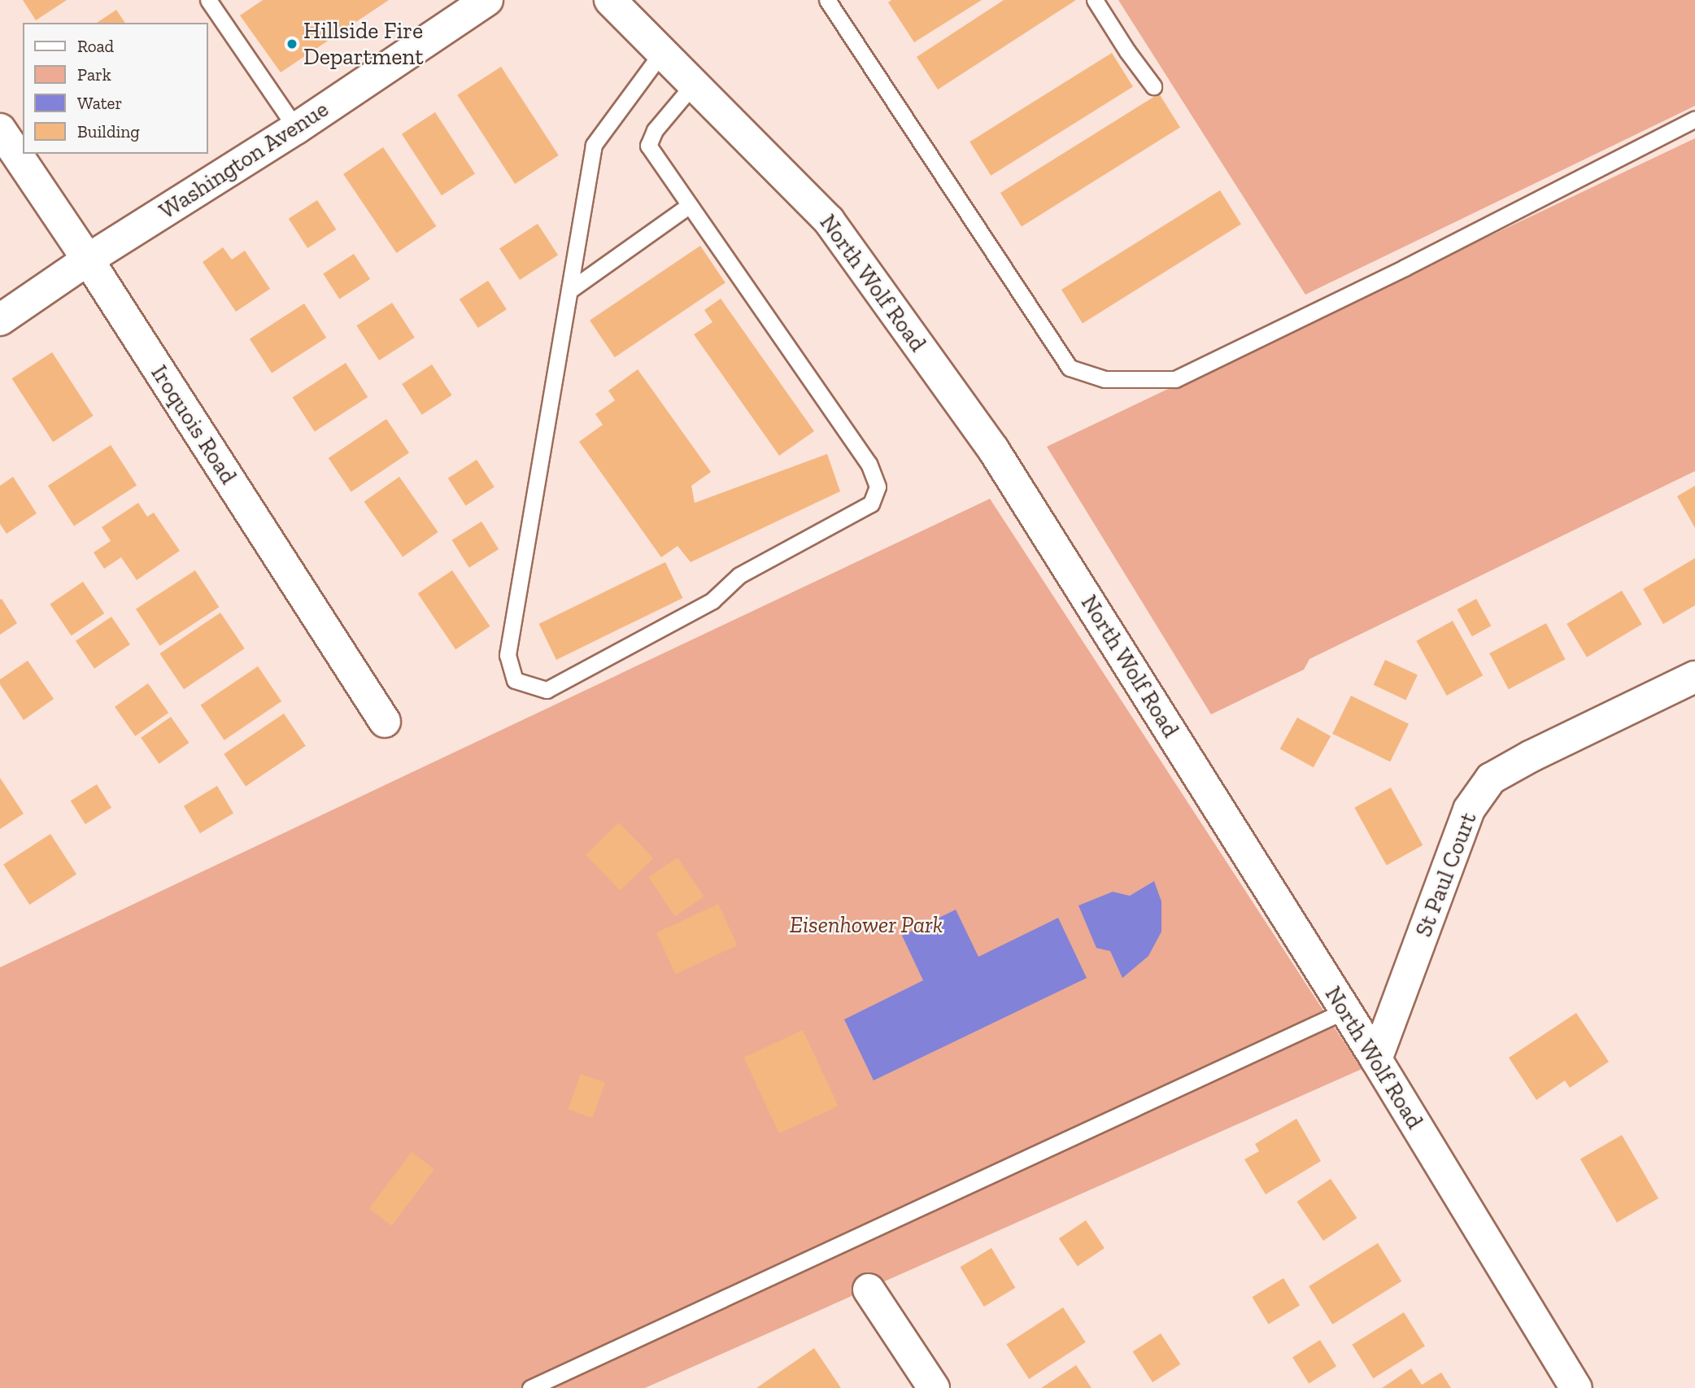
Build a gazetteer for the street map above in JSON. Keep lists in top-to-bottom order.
{
  "streets": {
    "street": [
      "Washington Avenue",
      "North Wolf Road",
      "Iroquois Road",
      "St Paul Court"
    ]
  },
  "crossings": [
    ["Washington Avenue", "Iroquois Road"],
    ["North Wolf Road", "St Paul Court"]
  ],
  "parks": ["Eisenhower Park"],
  "places": ["Hillside Fire Department"],
  "legend": [
    "Road",
    "Park",
    "Water",
    "Building"
  ]
}
